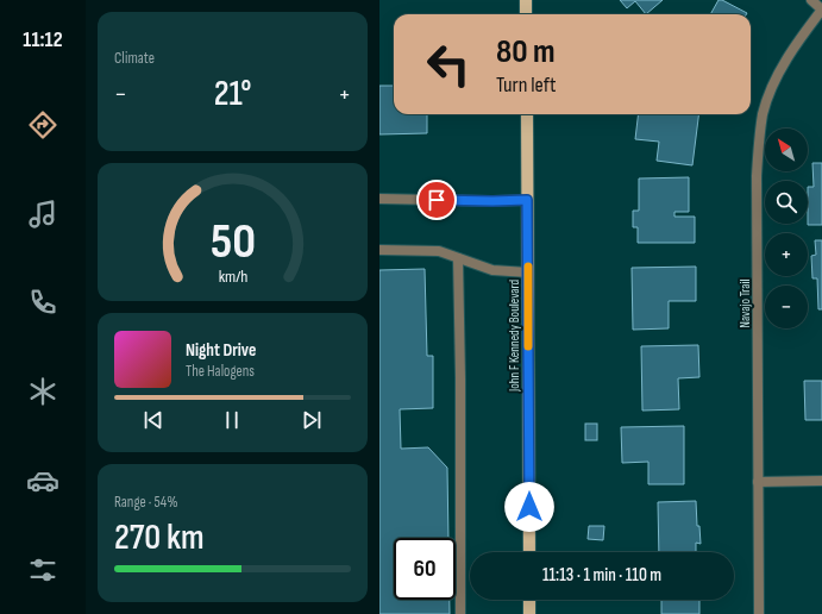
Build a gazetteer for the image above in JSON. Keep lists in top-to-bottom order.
{
  "streets": {
    "main road": ["John F Kennedy Boulevard"],
    "street": ["Navajo Trail"]
  },
  "north": "top left",
  "page": {
    "tabs": "11:12",
    "tile": [
      "Climate",
      ["Range · 54%", "270 km"]
    ],
    "turn": ["80 m", "Turn left"],
    "heat": ["−", "21°", "+"],
    "map_buttons": ["+", "−"],
    "song": ["Night Drive", "The Halogens"],
    "limit": "60",
    "trip": "11:13 · 1 min · 110 m",
    "gauge": ["50", "km/h"]
  }
}
